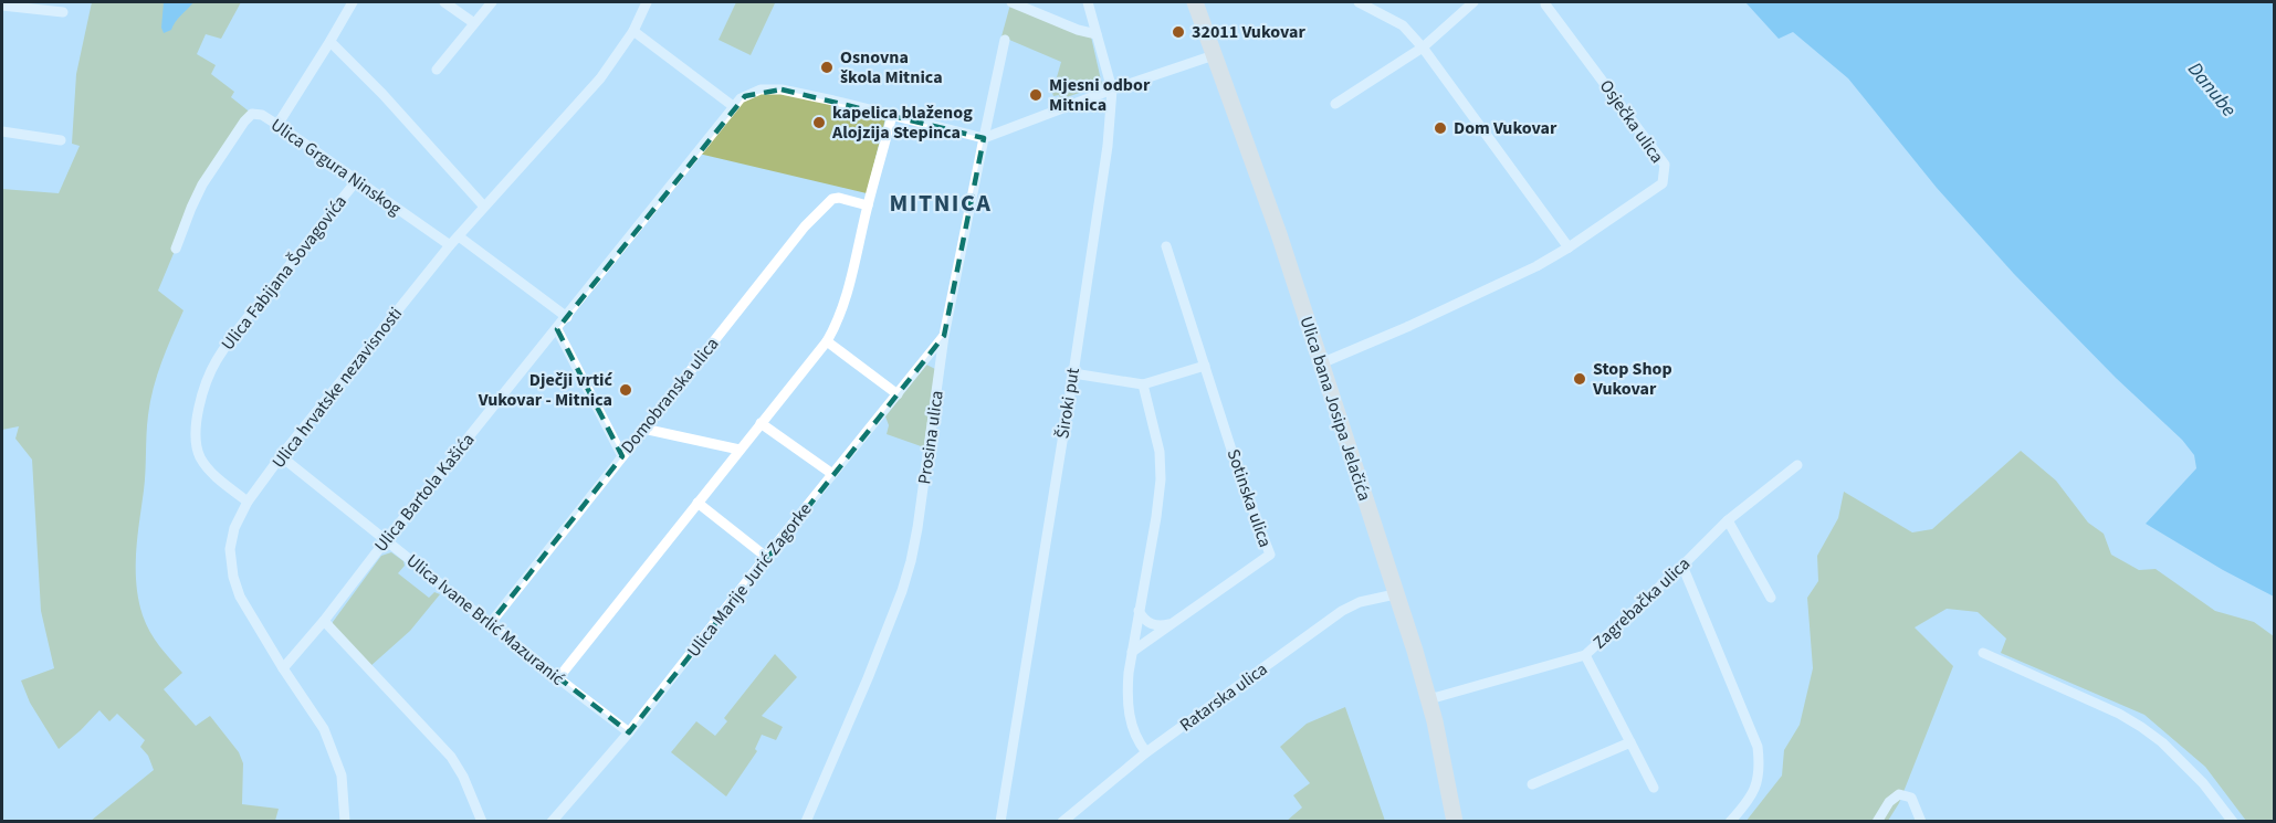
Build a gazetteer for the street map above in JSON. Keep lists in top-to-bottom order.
{
  "streets": {
    "main road": ["Ulica bana Josipa Jelačića"],
    "street": [
      "Osječka ulica",
      "Ulica Grgura Ninskog",
      "Ulica Fabijana Šovagovića",
      "Ulica hrvatske nezavisnosti",
      "Domobranska ulica",
      "Široki put",
      "Prosina ulica",
      "Ulica Bartola Kašića",
      "Sotinska ulica",
      "Ulica Marije Jurić Zagorke",
      "Zagrebačka ulica",
      "Ulica Ivane Brlić Mazuranić",
      "Ratarska ulica"
    ]
  },
  "crossings": [
    ["Osječka ulica", "Ulica bana Josipa Jelačića"],
    ["Ulica Grgura Ninskog", "Ulica Fabijana Šovagovića"],
    ["Ulica Grgura Ninskog", "Ulica hrvatske nezavisnosti"],
    ["Ulica Fabijana Šovagovića", "Ulica hrvatske nezavisnosti"],
    ["Ulica hrvatske nezavisnosti", "Ulica Bartola Kašića"],
    ["Ulica hrvatske nezavisnosti", "Ulica Ivane Brlić Mazuranić"],
    ["Domobranska ulica", "Ulica Ivane Brlić Mazuranić"],
    ["Ulica bana Josipa Jelačića", "Zagrebačka ulica"],
    ["Ulica bana Josipa Jelačića", "Ratarska ulica"],
    ["Prosina ulica", "Ulica Bartola Kašića"],
    ["Prosina ulica", "Ulica Marije Jurić Zagorke"],
    ["Ulica Bartola Kašića", "Ulica Ivane Brlić Mazuranić"],
    ["Ulica Marije Jurić Zagorke", "Ulica Ivane Brlić Mazuranić"]
  ],
  "districts": ["MITNICA"],
  "water": ["Danube"],
  "places": [
    "32011 Vukovar",
    "Osnovna škola Mitnica",
    "Mjesni odbor Mitnica",
    "kapelica blaženog Alojzija Stepinca",
    "Dom Vukovar",
    "Stop Shop Vukovar",
    "Dječji vrtić Vukovar - Mitnica"
  ]
}
